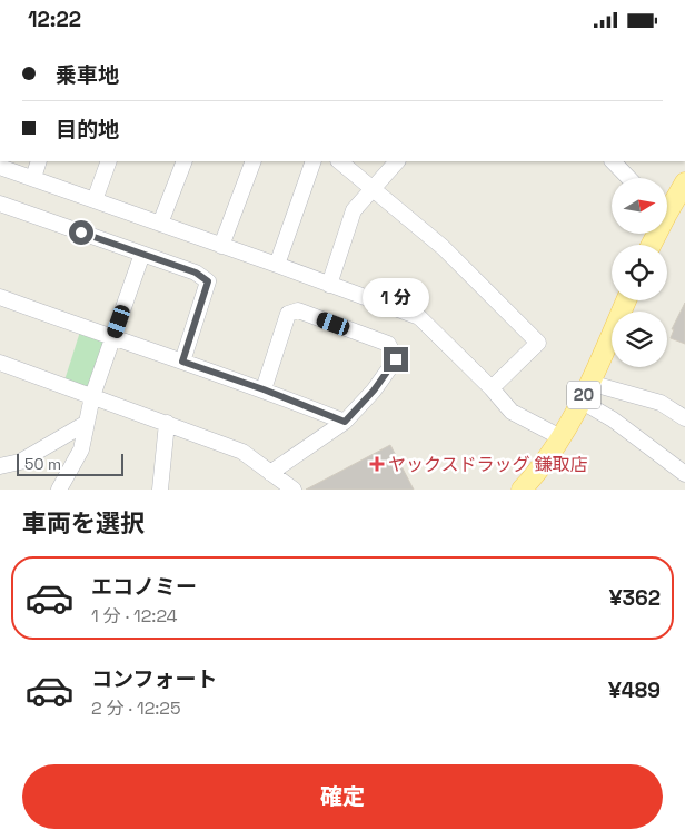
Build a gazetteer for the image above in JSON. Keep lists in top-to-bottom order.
{
  "streets": {
    "main road": ["20"]
  },
  "places": {
    "health": ["ヤックスドラッグ 鎌取店"]
  },
  "scale_bar": "50 m",
  "north": "right",
  "page": {
    "status": "12:22",
    "banner": ["乗車地", "目的地"],
    "bubble": "1 分",
    "scale": "50 m",
    "heading": "車両を選択",
    "list": [
      {
        "name": "エコノミー",
        "note": "1 分 · 12:24",
        "value": "¥362"
      },
      {
        "name": "コンフォート",
        "note": "2 分 · 12:25",
        "value": "¥489"
      }
    ],
    "buttons": "確定"
  }
}
